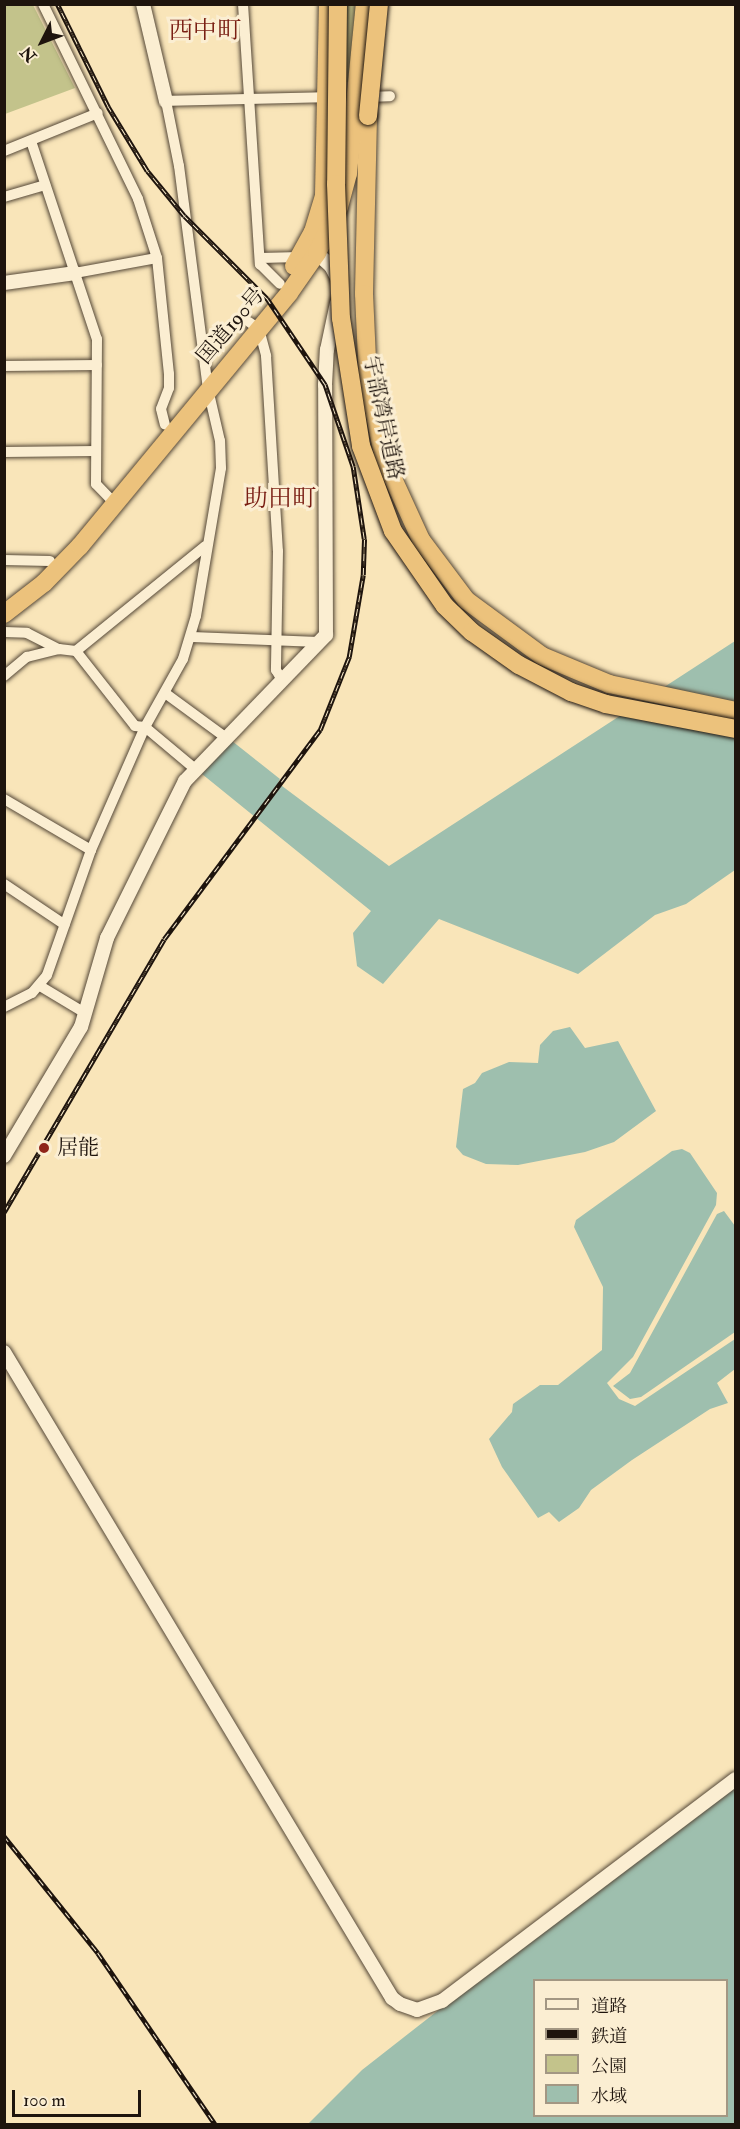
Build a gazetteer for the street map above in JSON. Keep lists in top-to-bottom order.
{
  "streets": {
    "highway": ["国道190号", "宇部湾岸道路"]
  },
  "districts": ["西中町", "助田町"],
  "places": ["居能"],
  "legend": [
    "道路",
    "鉄道",
    "公園",
    "水域"
  ],
  "scale_bar": "100 m",
  "north": "bottom left"
}
